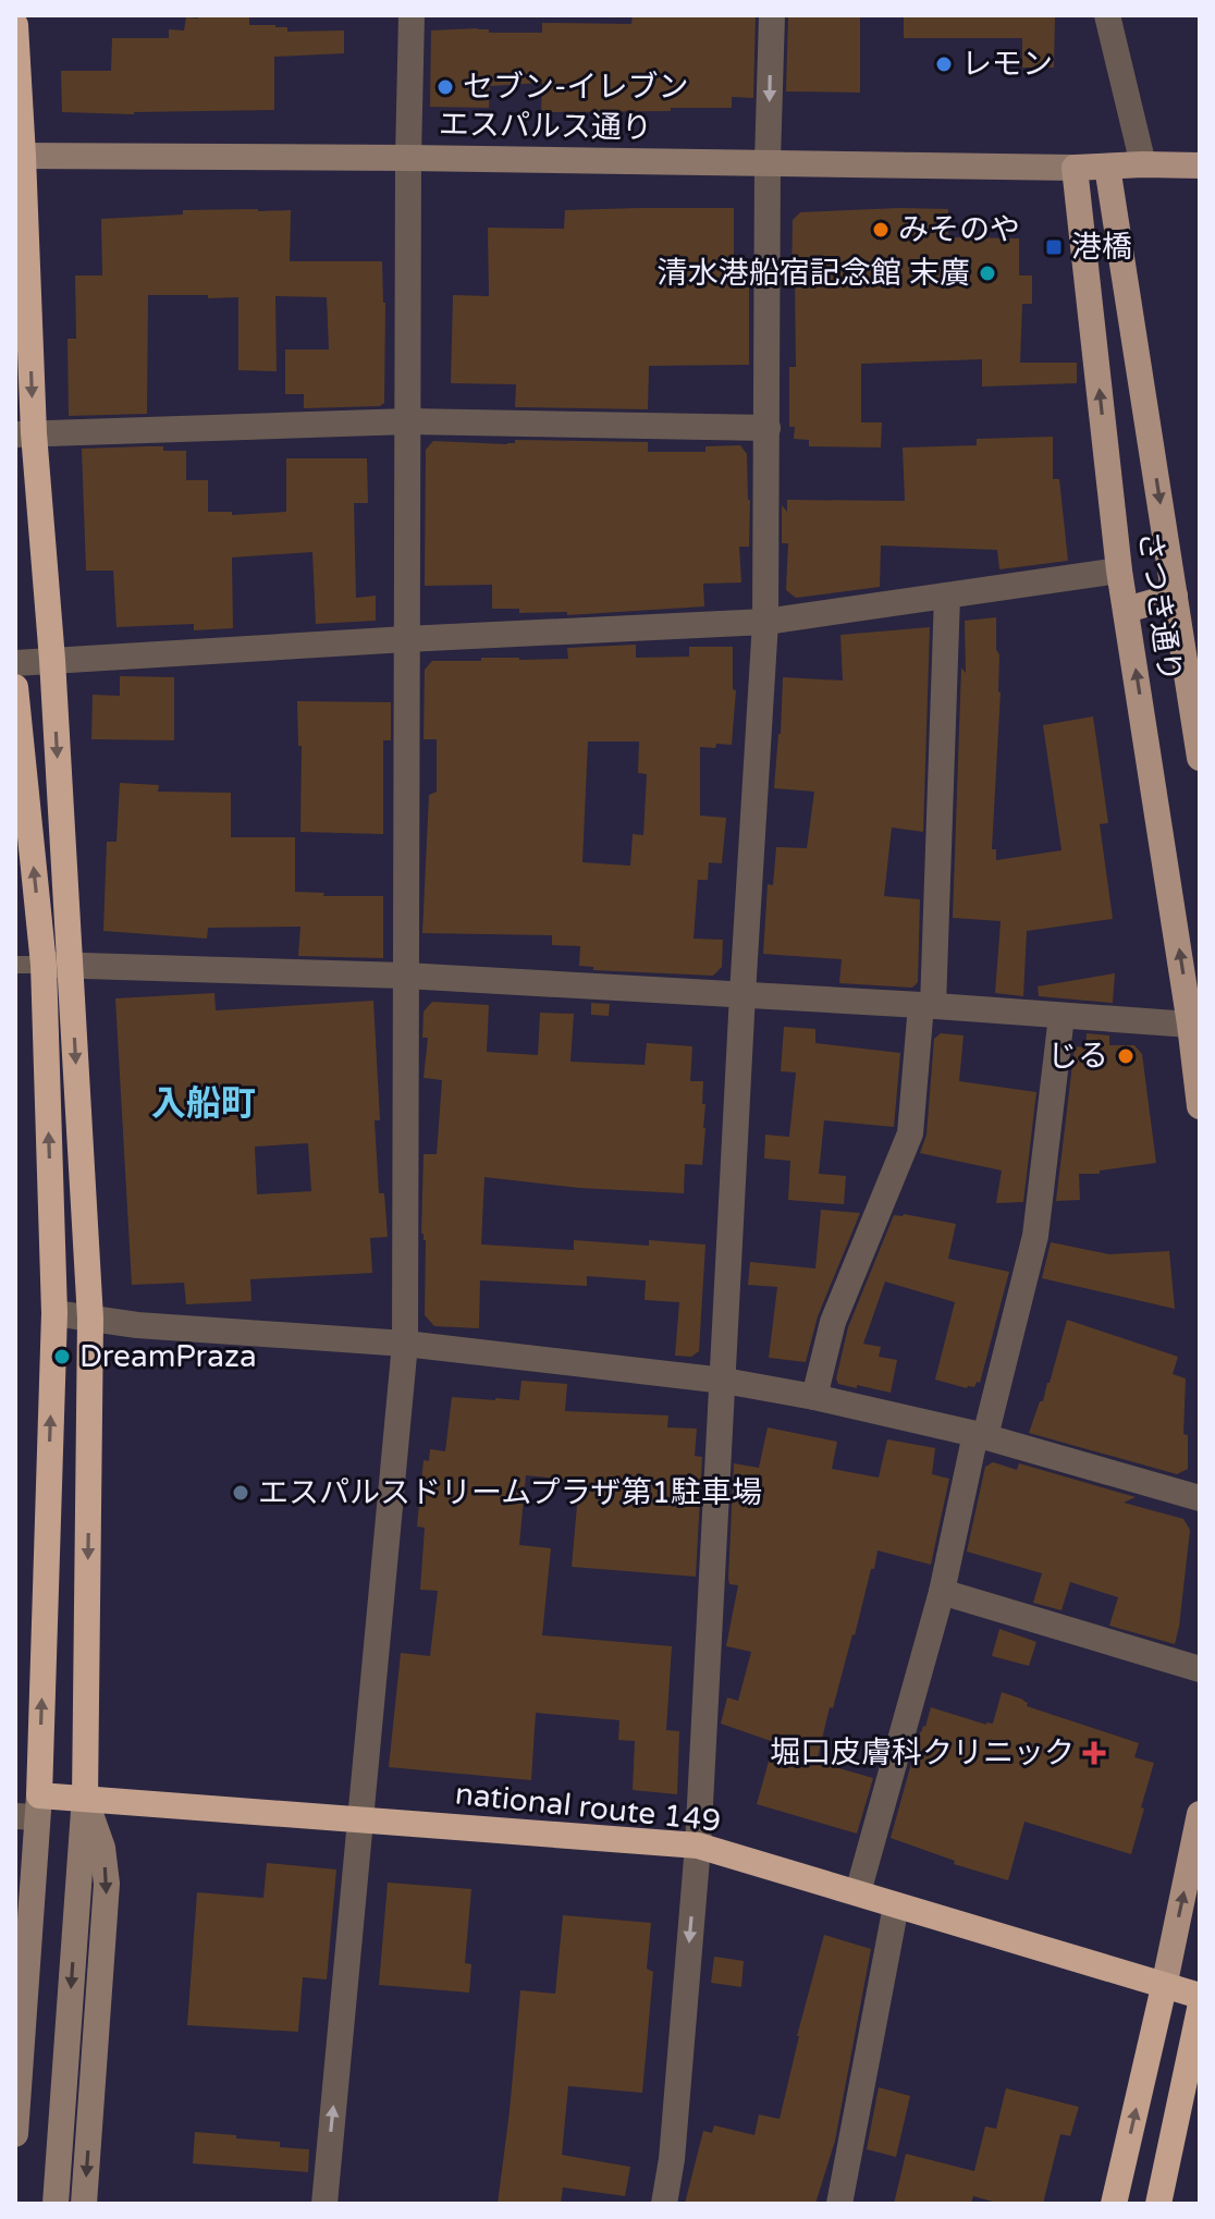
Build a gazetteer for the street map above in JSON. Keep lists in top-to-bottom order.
{
  "streets": {
    "highway": ["national route 149"],
    "main road": ["さつき通り"],
    "street": ["エスパルス通り"]
  },
  "crossings": [
    ["エスパルス通り", "さつき通り"]
  ],
  "districts": ["入船町"],
  "places": {
    "other": [
      "レモン",
      "セブン-イレブン",
      "みそのや",
      "清水港船宿記念館 末廣",
      "じる",
      "DreamPraza",
      "エスパルスドリームプラザ第1駐車場"
    ],
    "transit": ["港橋"],
    "health": ["堀口皮膚科クリニック"]
  }
}
